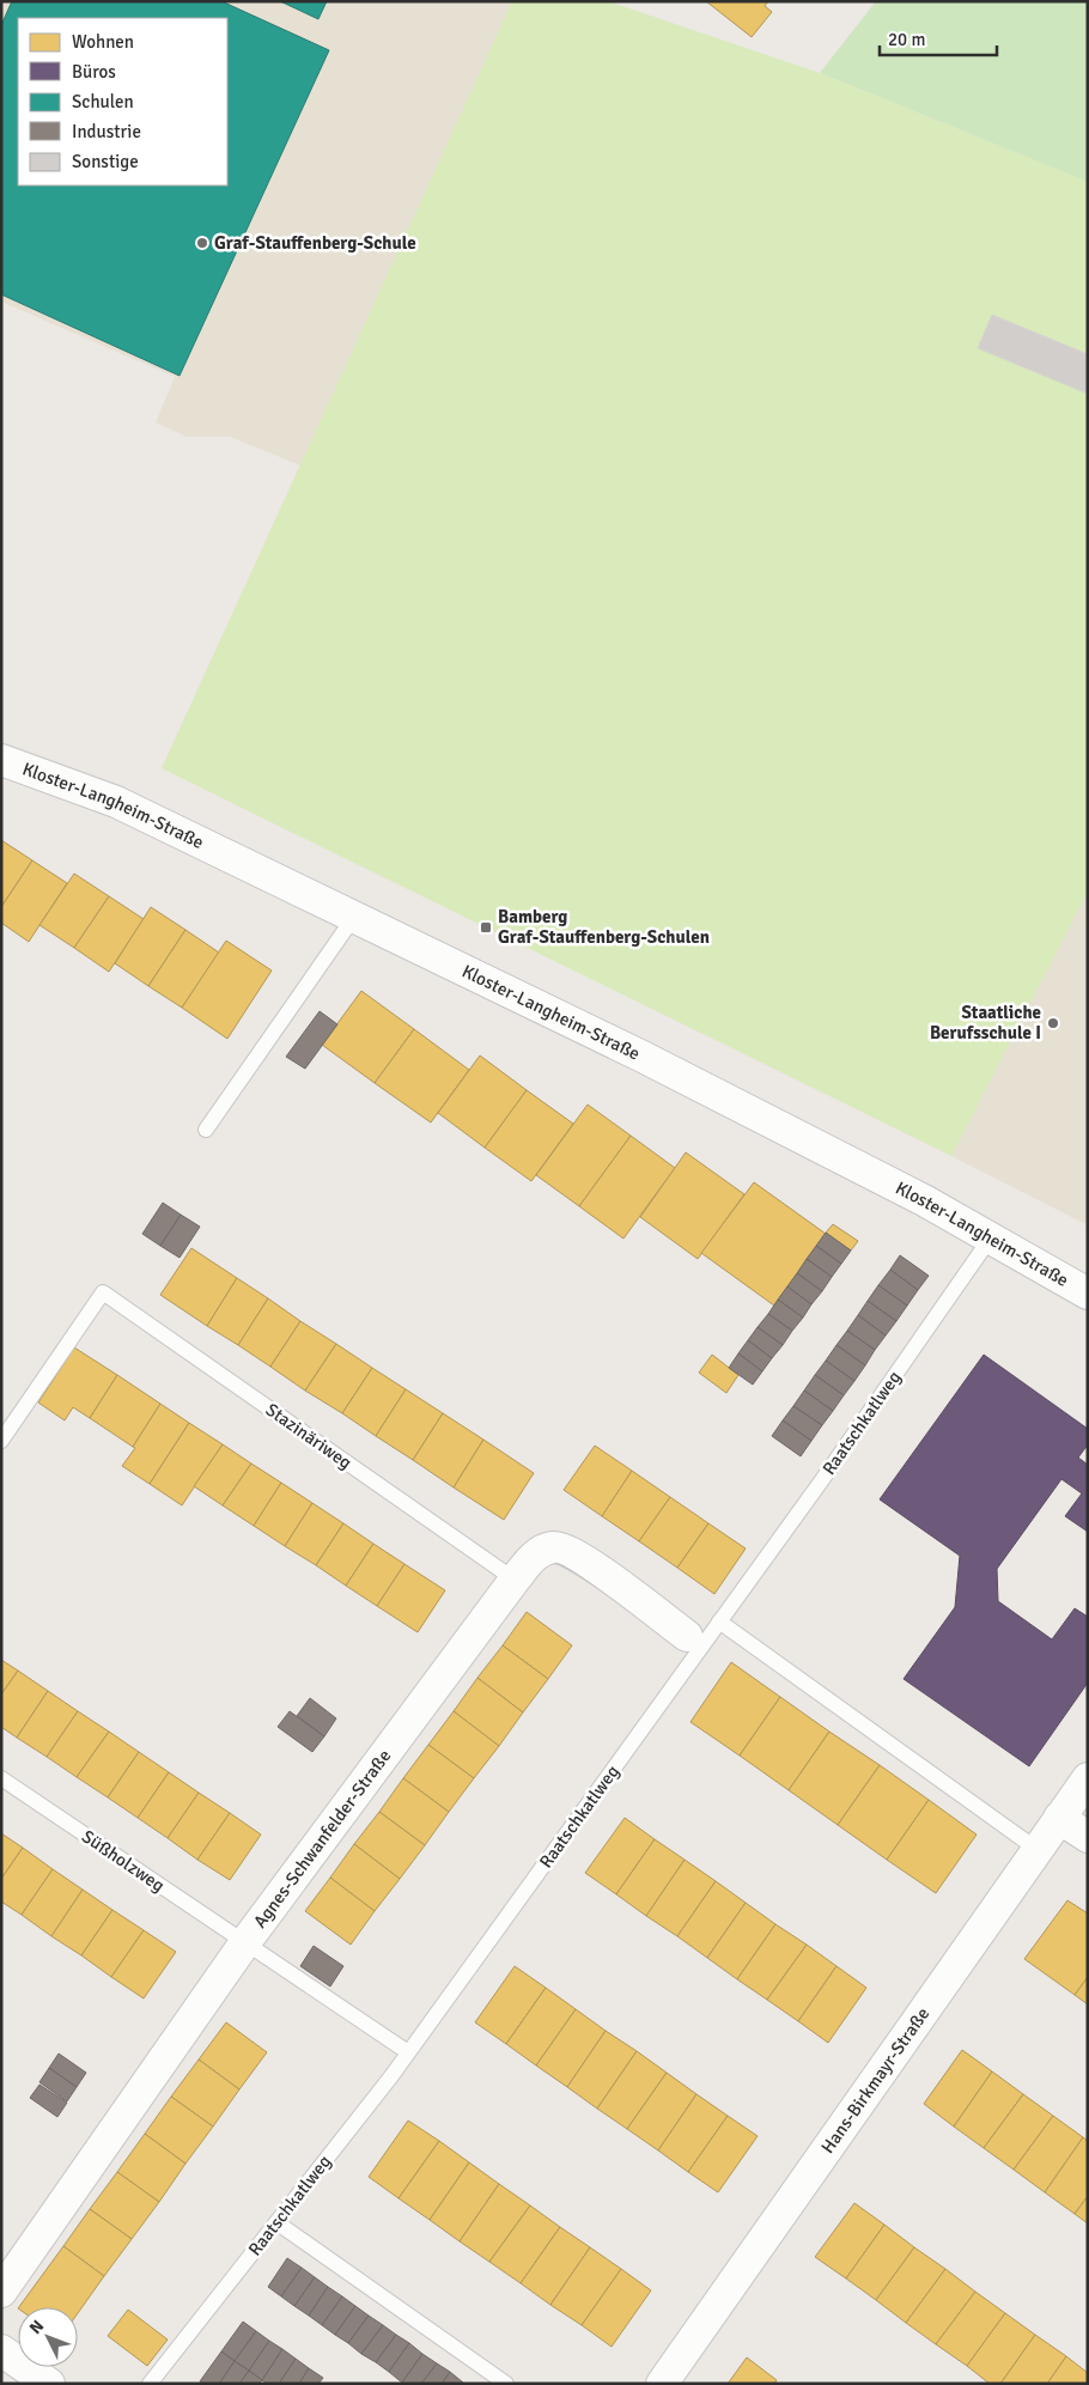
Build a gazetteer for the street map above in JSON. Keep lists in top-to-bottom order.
{
  "streets": {
    "street": ["Kloster-Langheim-Straße", "Agnes-Schwanfelder-Straße", "Hans-Birkmayr-Straße"],
    "lane": ["Raatschkatlweg", "Stazinäriweg", "Süßholzweg"]
  },
  "crossings": [
    ["Kloster-Langheim-Straße", "Raatschkatlweg"],
    ["Raatschkatlweg", "Agnes-Schwanfelder-Straße"],
    ["Raatschkatlweg", "Süßholzweg"],
    ["Stazinäriweg", "Agnes-Schwanfelder-Straße"],
    ["Agnes-Schwanfelder-Straße", "Süßholzweg"]
  ],
  "places": {
    "other": ["Graf-Stauffenberg-Schule", "Staatliche Berufsschule I"],
    "transit": ["Bamberg Graf-Stauffenberg-Schulen"]
  },
  "legend": [
    "Wohnen",
    "Büros",
    "Schulen",
    "Industrie",
    "Sonstige"
  ],
  "scale_bar": "20 m",
  "north": "top left"
}
